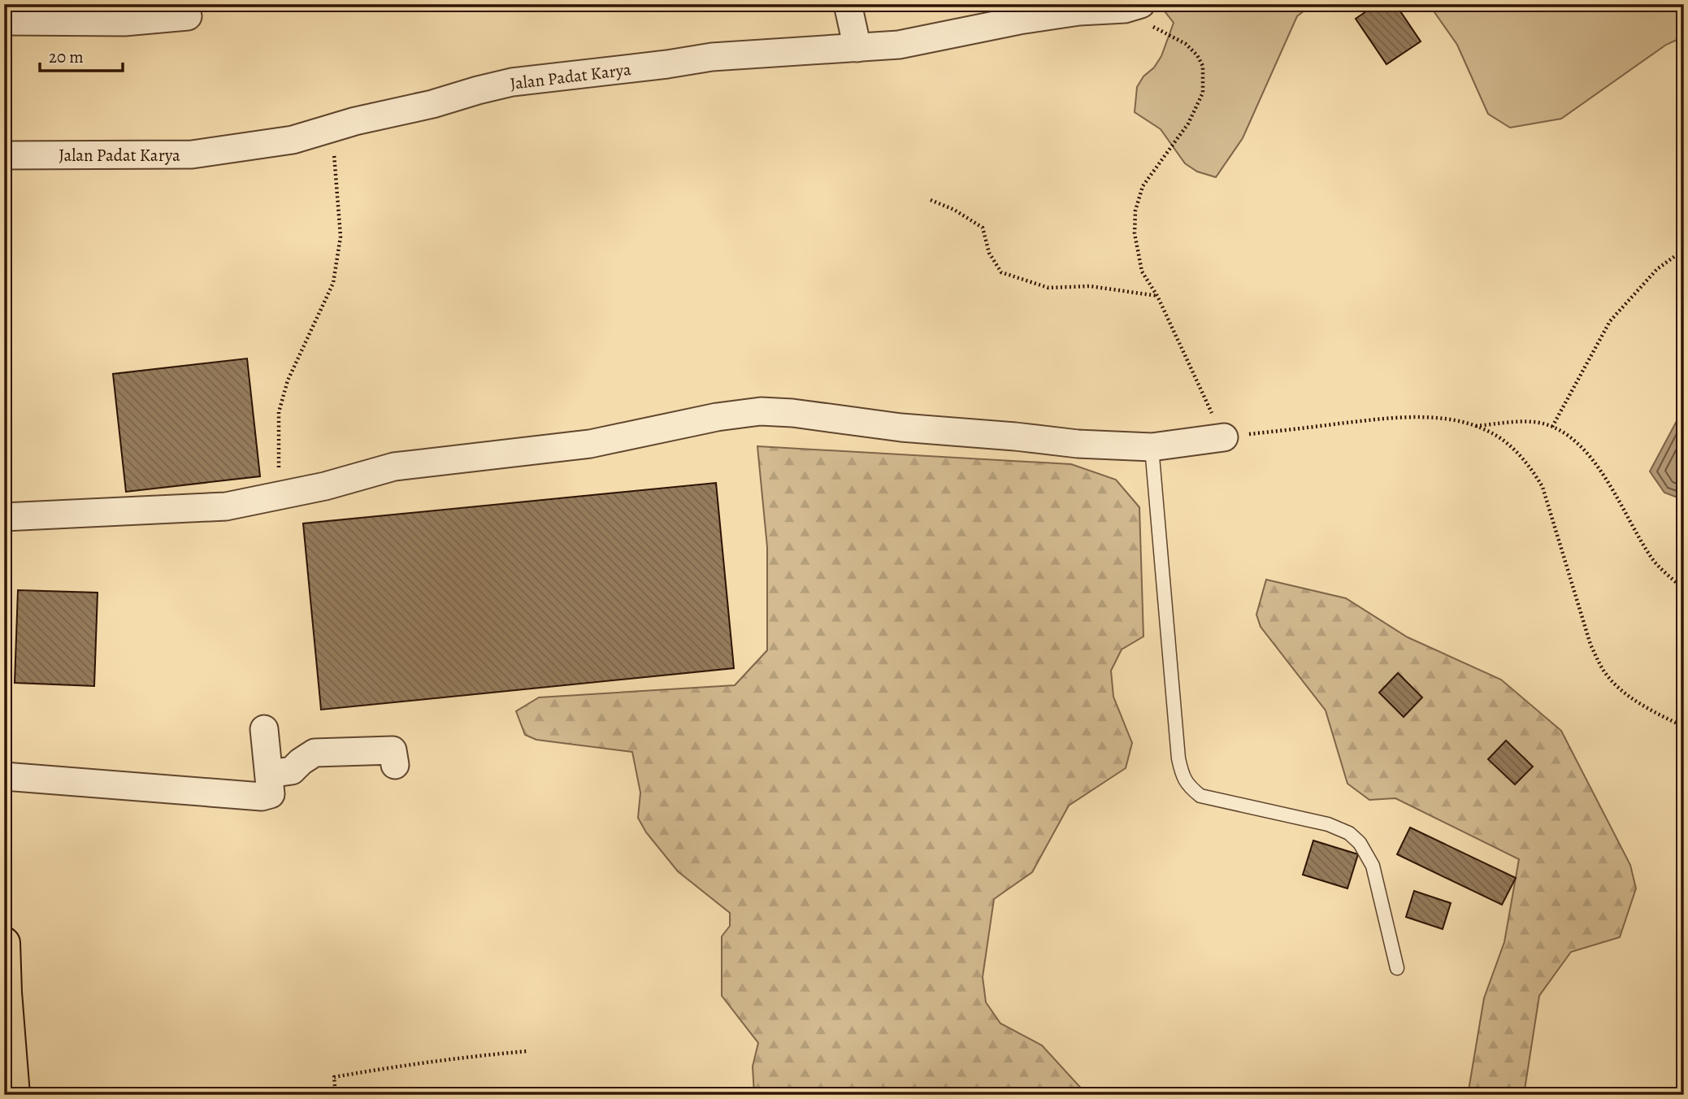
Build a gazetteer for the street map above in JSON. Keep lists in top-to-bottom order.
{
  "streets": {
    "street": ["Jalan Padat Karya"]
  },
  "scale_bar": "20 m"
}
